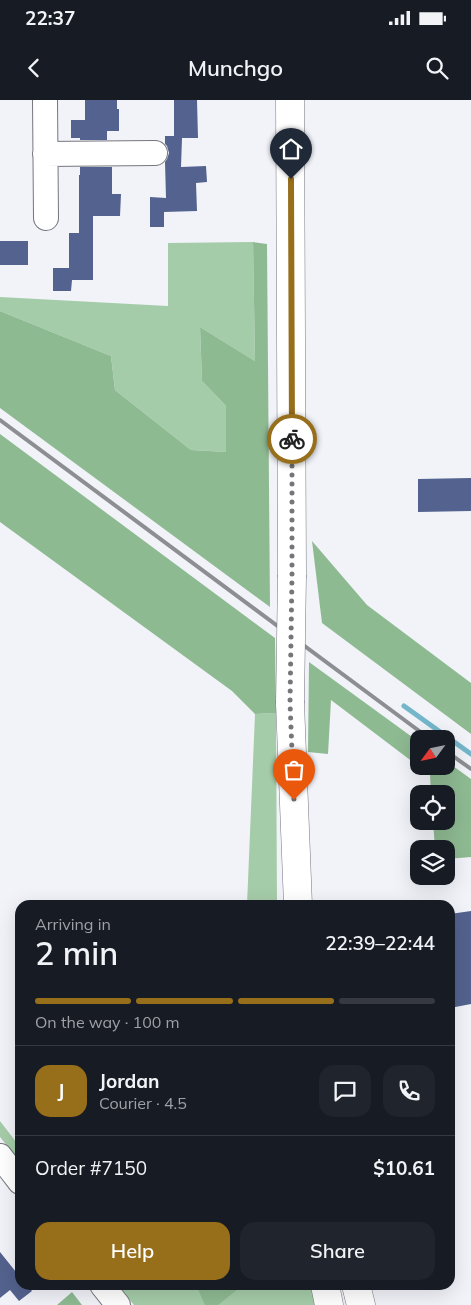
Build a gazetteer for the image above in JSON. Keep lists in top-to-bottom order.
{
  "north": "bottom left",
  "page": {
    "status": "22:37",
    "header": "Munchgo",
    "heading": ["2 min", "Arriving in", "22:39–22:44"],
    "panel": [
      "Jordan",
      "Courier · 4.5",
      "Order #7150",
      "$10.61"
    ],
    "bar": "On the way · 100 m",
    "round": "J",
    "buttons": ["Help", "Share"]
  }
}
